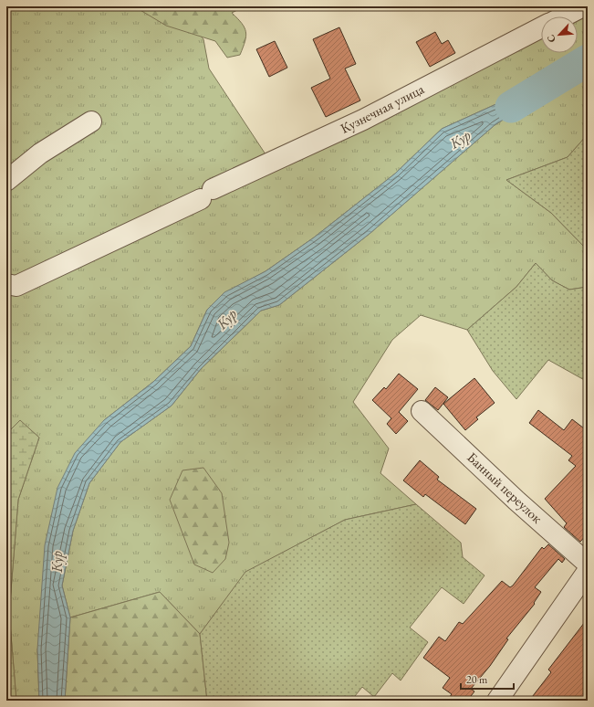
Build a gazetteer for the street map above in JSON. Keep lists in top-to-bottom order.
{
  "streets": {
    "street": ["Кузнечная улица", "Банный переулок"]
  },
  "water": ["Кур"],
  "scale_bar": "20 m",
  "north": "bottom left"
}
